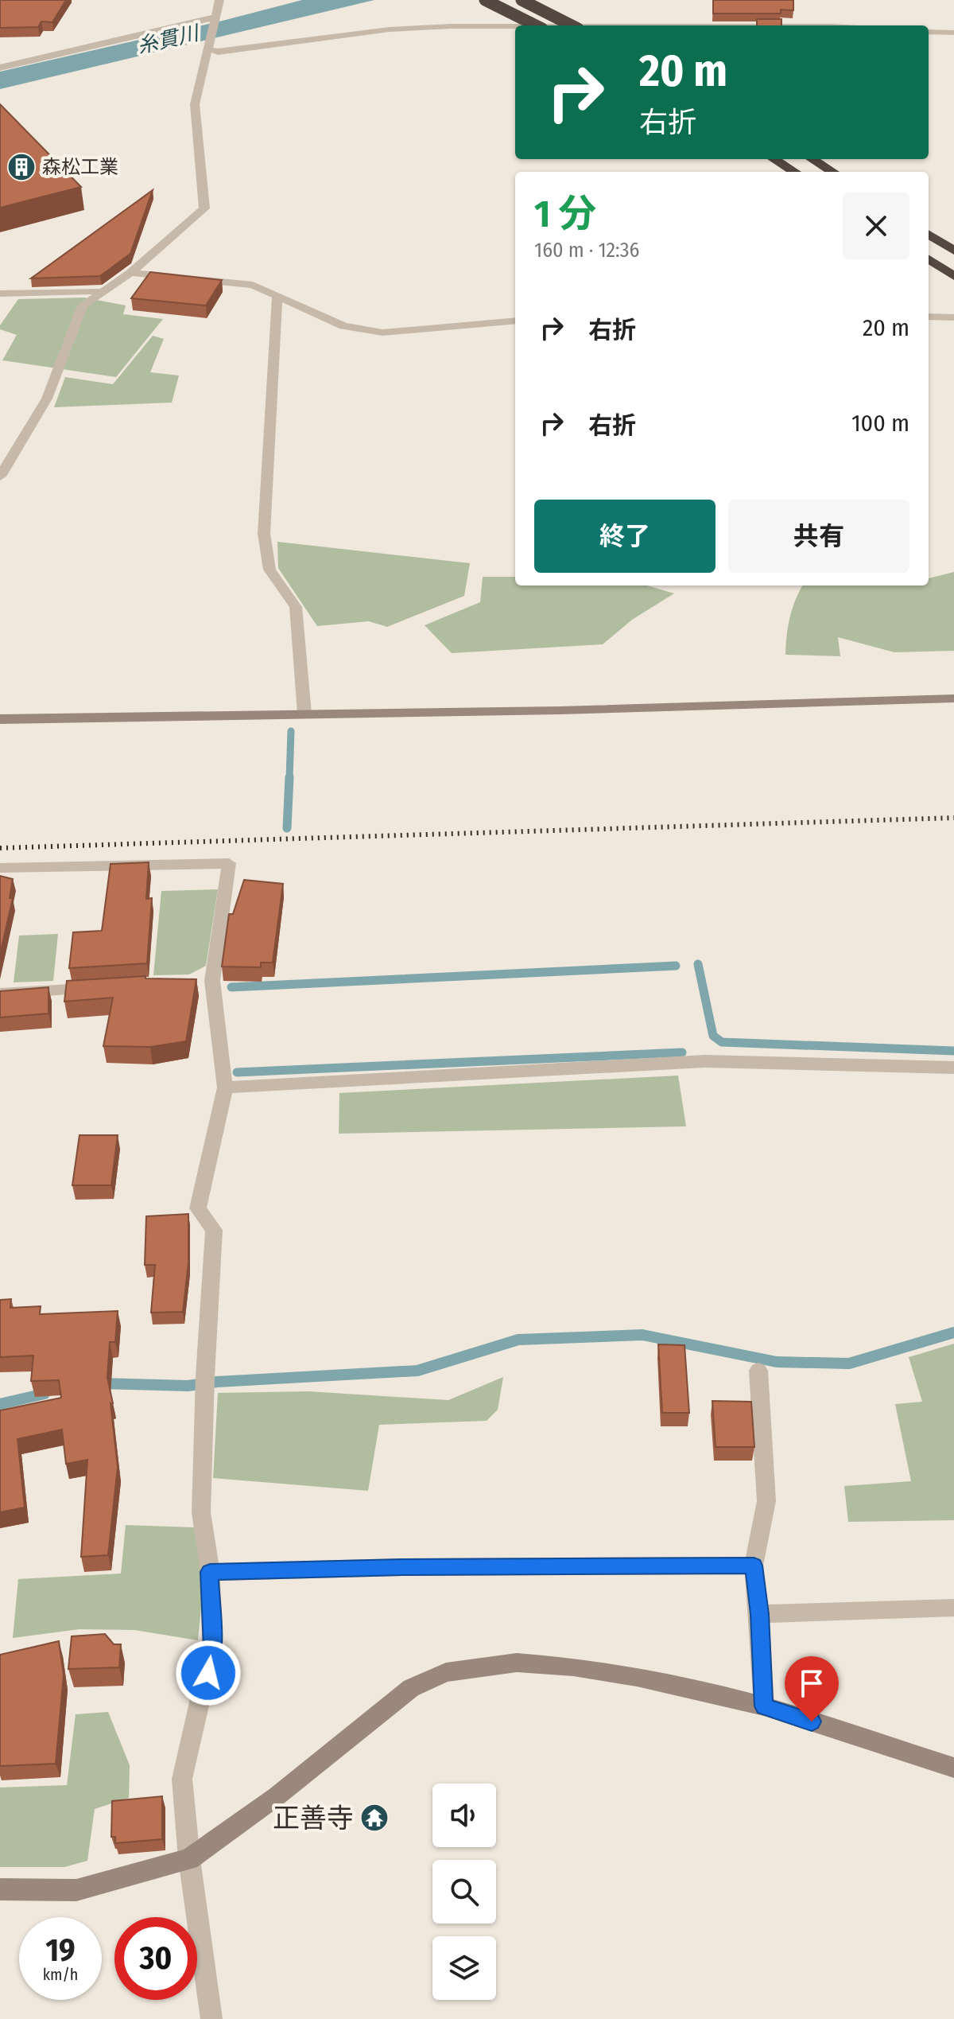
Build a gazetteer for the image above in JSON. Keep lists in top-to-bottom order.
{
  "water": ["糸貫川"],
  "places": {
    "building": ["森松工業"],
    "temple": ["正善寺"]
  },
  "page": {
    "turn": ["20 m", "右折"],
    "heading": ["1 分", "160 m · 12:36"],
    "list": [
      {
        "name": "右折",
        "value": "20 m"
      },
      {
        "name": "右折",
        "value": "100 m"
      }
    ],
    "buttons": ["終了", "共有"],
    "speed": "19 km/h",
    "limit": "30"
  }
}
